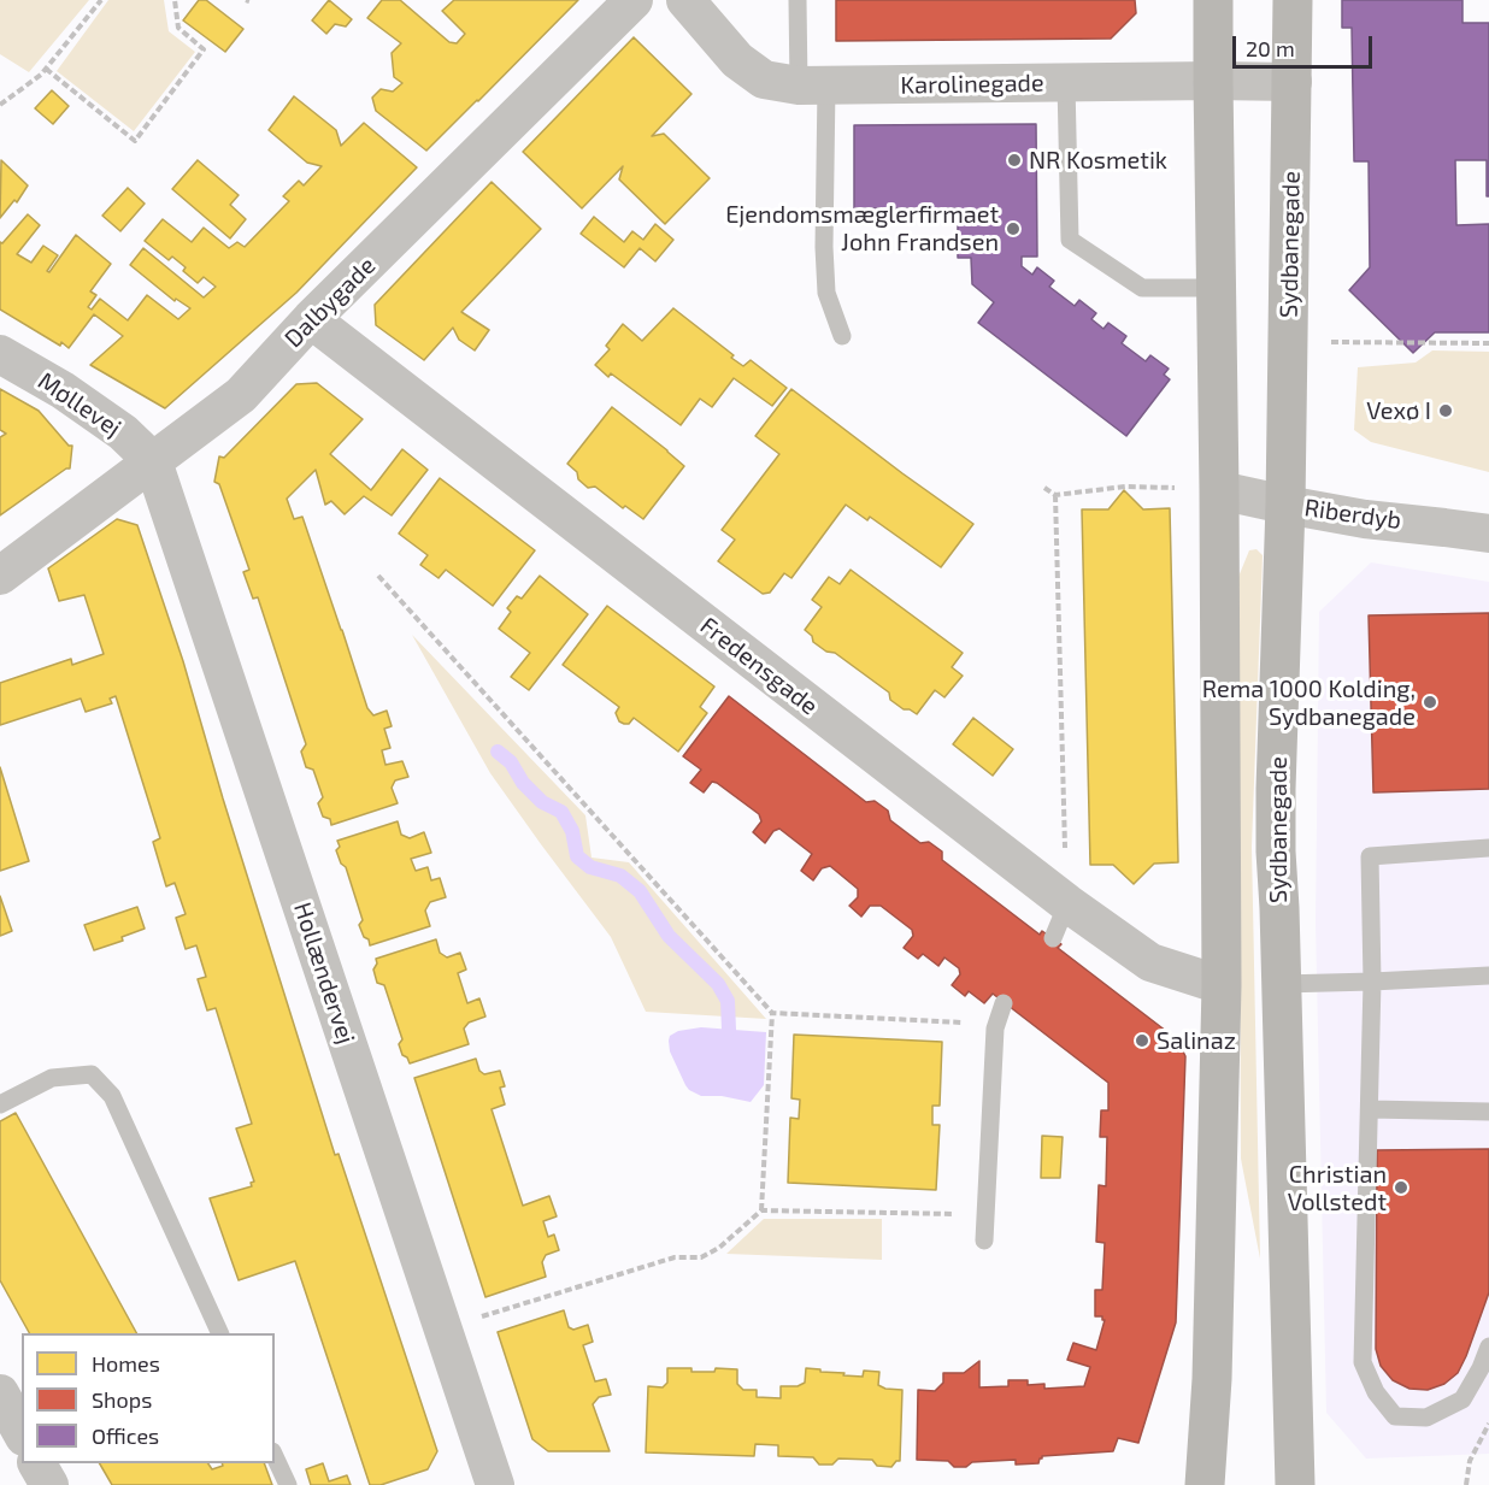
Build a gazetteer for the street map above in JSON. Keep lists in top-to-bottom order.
{
  "streets": {
    "main road": ["Sydbanegade"],
    "street": [
      "Karolinegade",
      "Dalbygade",
      "Møllevej",
      "Riberdyb",
      "Fredensgade",
      "Hollændervej"
    ]
  },
  "crossings": [
    ["Karolinegade", "Sydbanegade"],
    ["Sydbanegade", "Riberdyb"],
    ["Dalbygade", "Møllevej"],
    ["Dalbygade", "Fredensgade"],
    ["Dalbygade", "Hollændervej"],
    ["Møllevej", "Hollændervej"]
  ],
  "places": [
    "NR Kosmetik",
    "Ejendomsmæglerfirmaet John Frandsen",
    "Vexø I",
    "Rema 1000 Kolding, Sydbanegade",
    "Salinaz",
    "Christian Vollstedt"
  ],
  "legend": ["Homes", "Shops", "Offices"],
  "scale_bar": "20 m"
}
